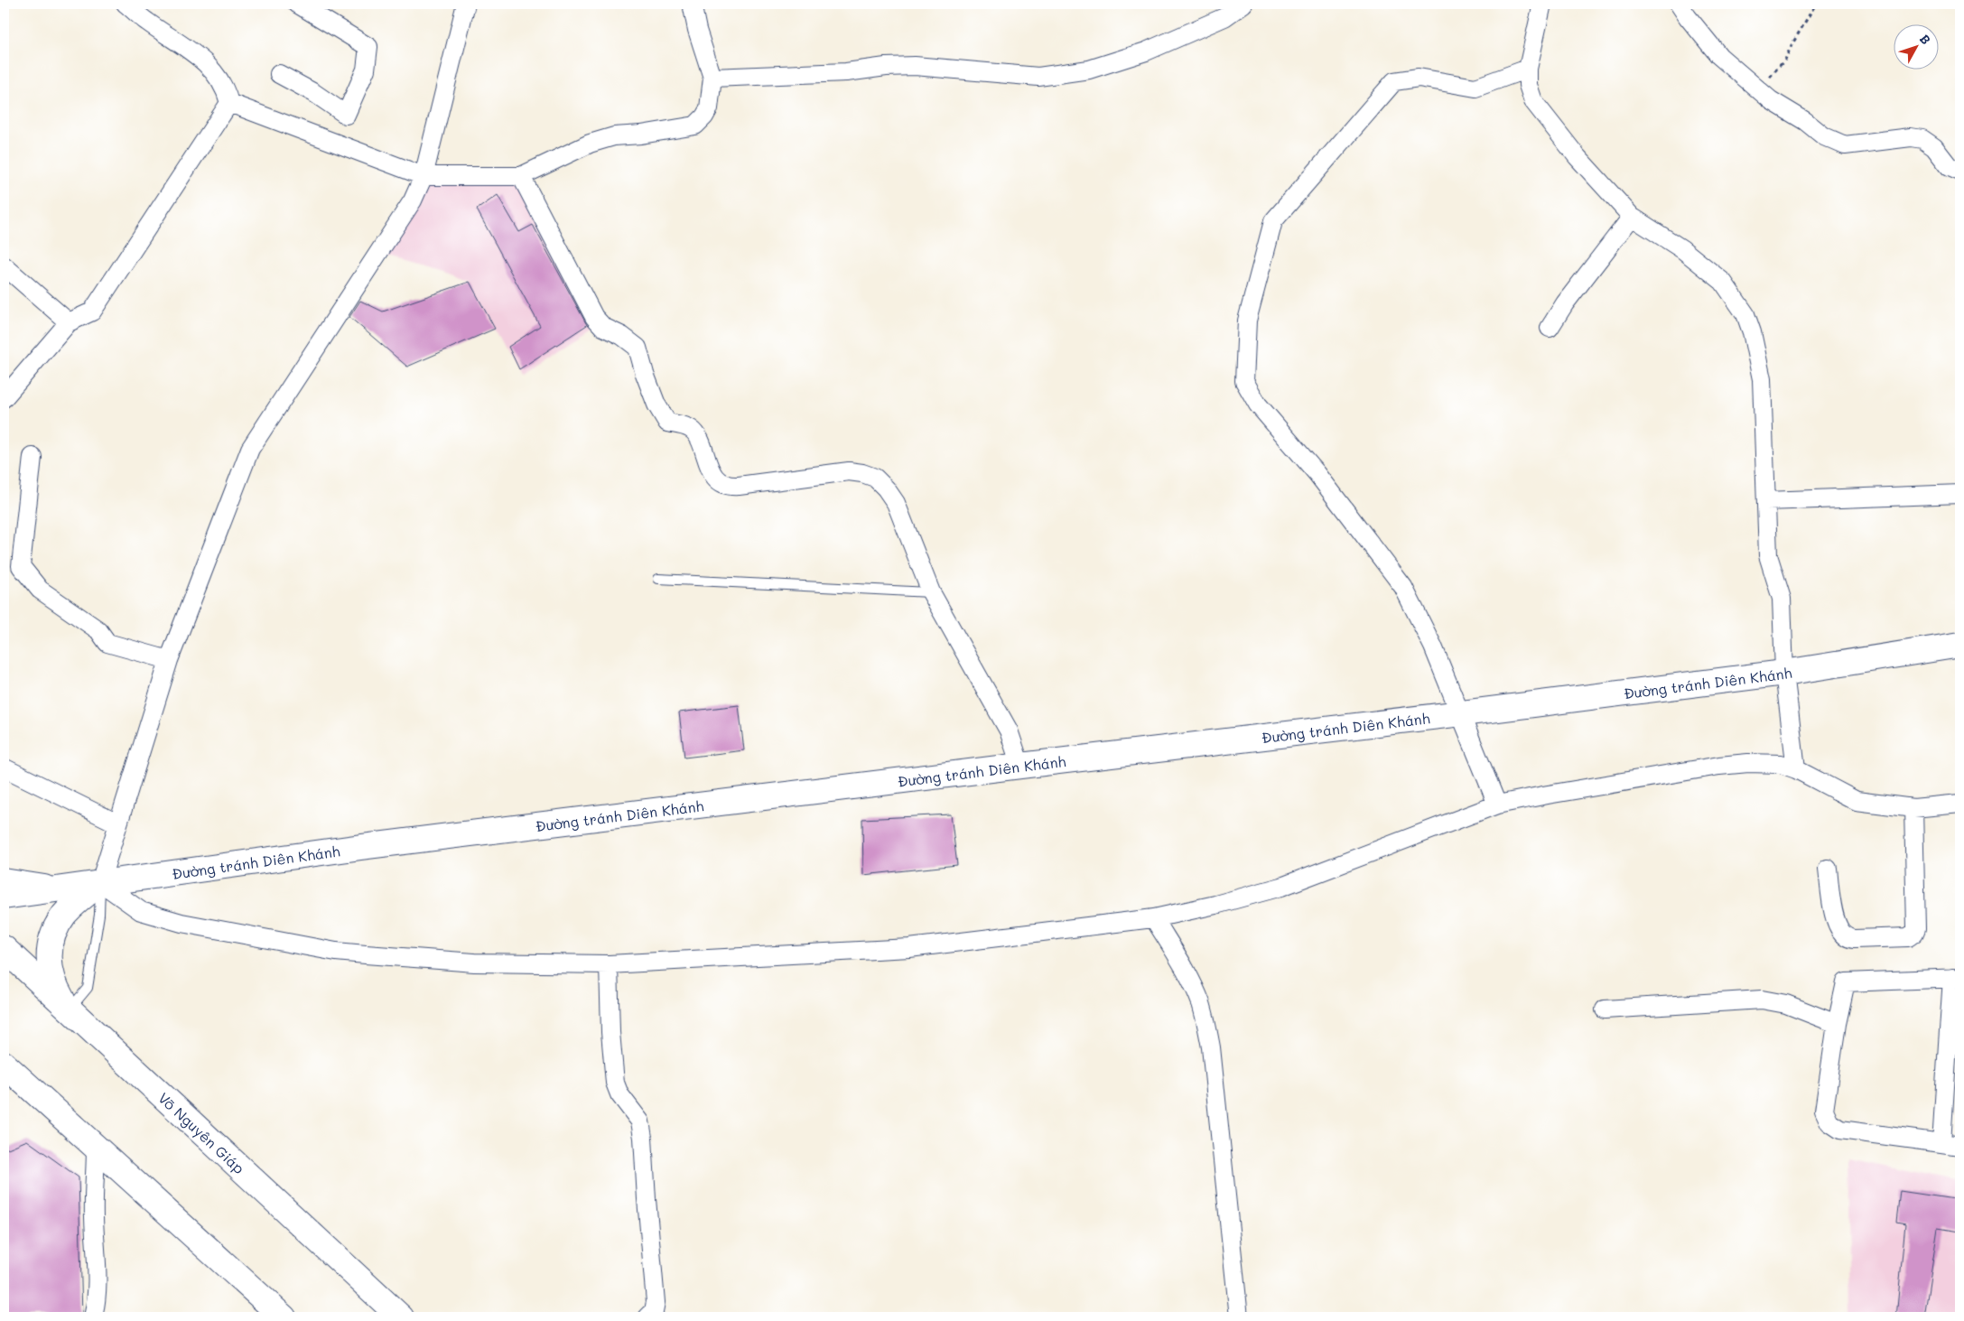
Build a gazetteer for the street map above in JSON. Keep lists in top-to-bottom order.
{
  "streets": {
    "main road": ["Đường tránh Diên Khánh", "Võ Nguyên Giáp"]
  },
  "north": "top right"
}
